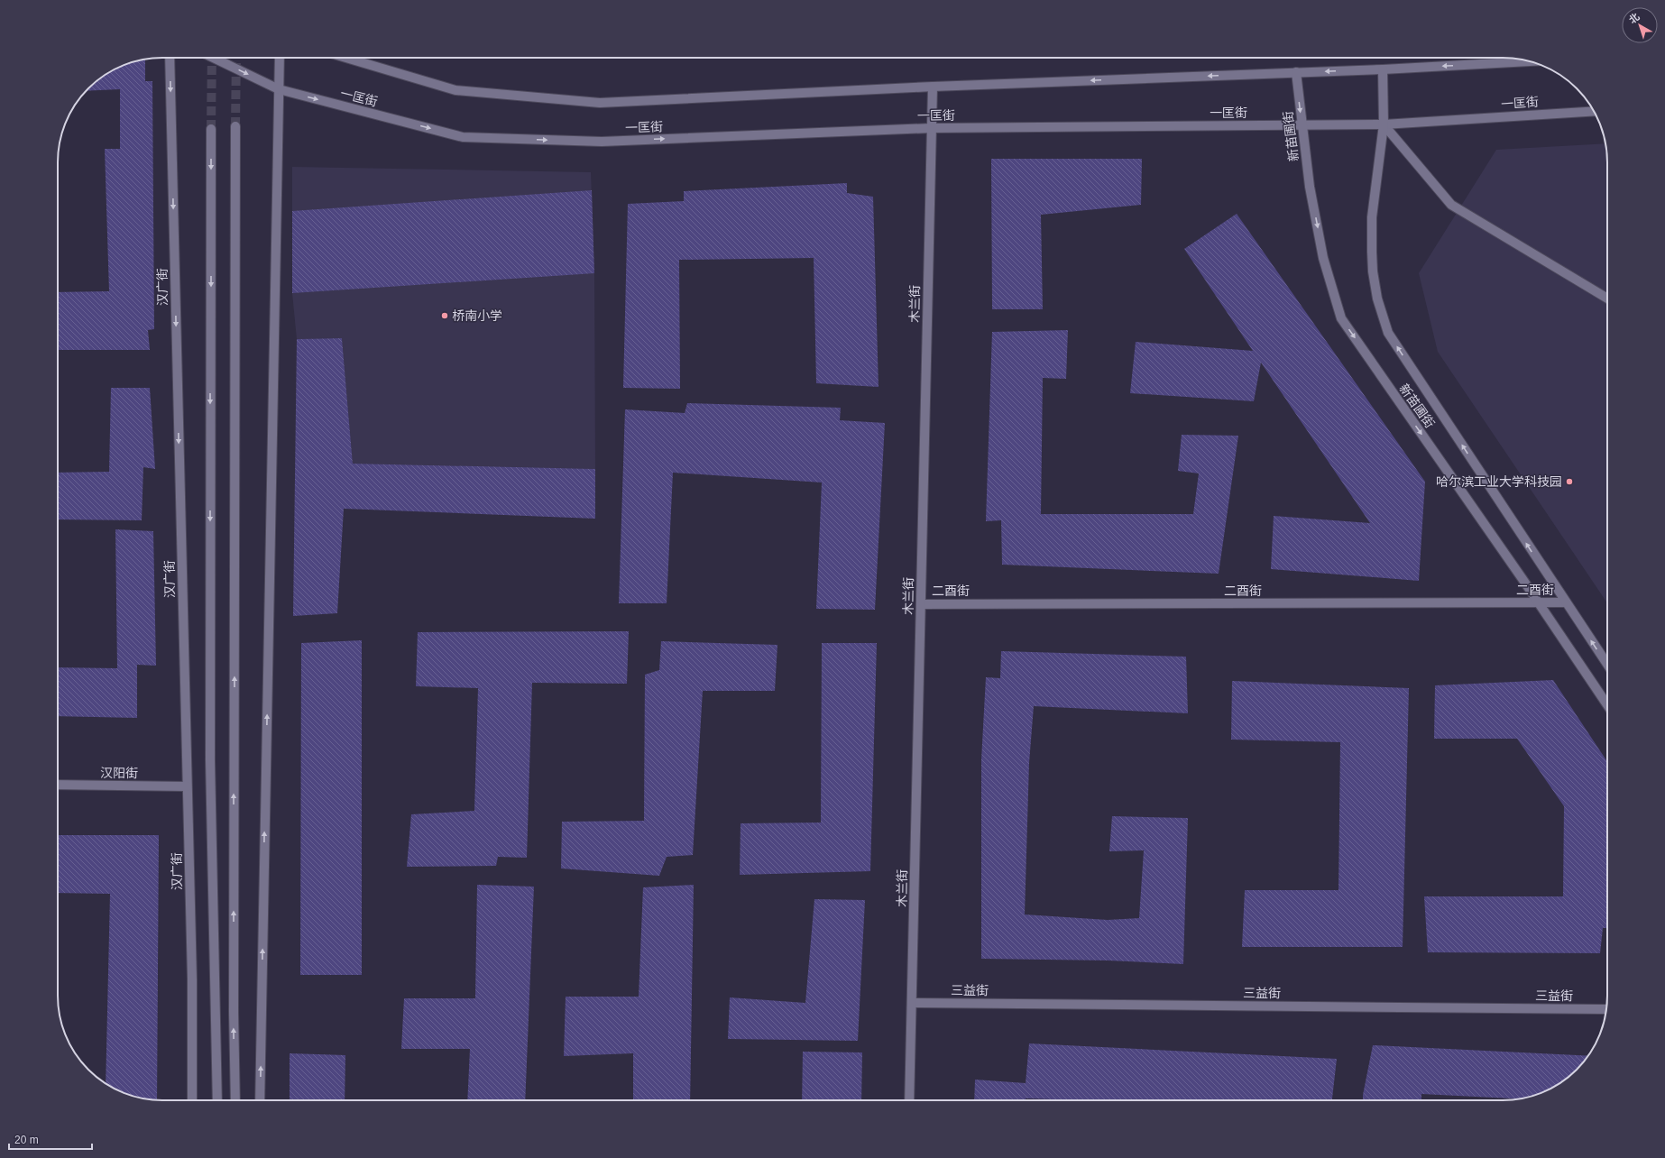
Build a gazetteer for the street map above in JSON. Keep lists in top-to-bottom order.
{
  "streets": {
    "street": [
      "一匡街",
      "新苗圃街",
      "汉广街",
      "木兰街",
      "二酉街",
      "汉阳街",
      "三益街"
    ]
  },
  "crossings": [
    ["一匡街", "新苗圃街"],
    ["一匡街", "木兰街"],
    ["新苗圃街", "二酉街"],
    ["汉广街", "汉阳街"],
    ["木兰街", "二酉街"],
    ["木兰街", "三益街"]
  ],
  "places": ["桥南小学", "哈尔滨工业大学科技园"],
  "scale_bar": "20 m",
  "north": "top left"
}
